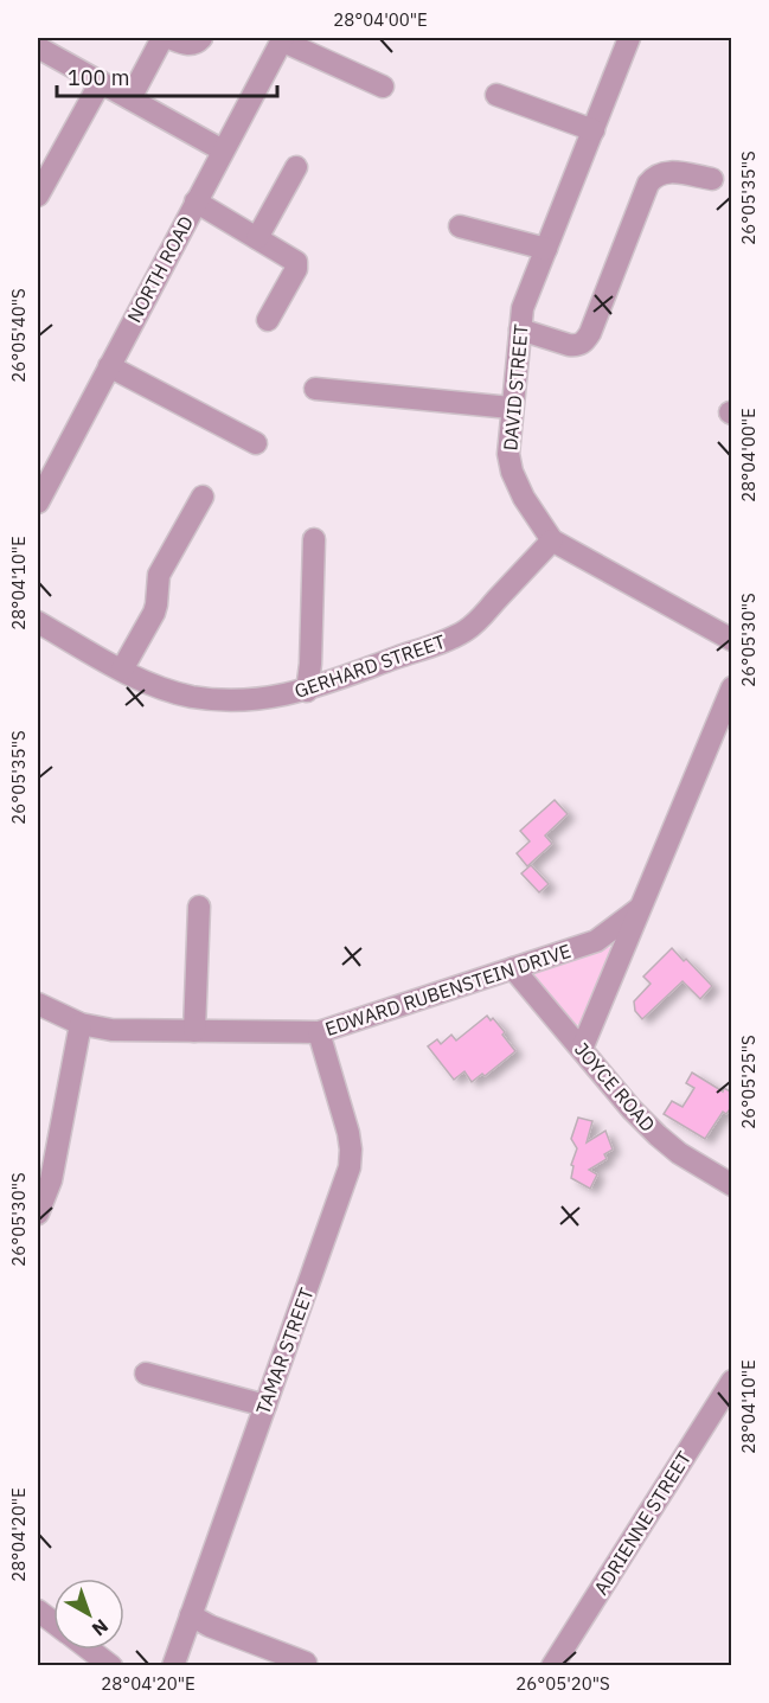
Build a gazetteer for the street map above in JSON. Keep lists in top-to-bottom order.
{
  "streets": {
    "street": [
      "NORTH ROAD",
      "DAVID STREET",
      "GERHARD STREET",
      "EDWARD RUBENSTEIN DRIVE",
      "JOYCE ROAD",
      "TAMAR STREET",
      "ADRIENNE STREET"
    ]
  },
  "crossings": [
    ["DAVID STREET", "GERHARD STREET"],
    ["EDWARD RUBENSTEIN DRIVE", "JOYCE ROAD"],
    ["EDWARD RUBENSTEIN DRIVE", "TAMAR STREET"]
  ],
  "scale_bar": "100 m",
  "north": "bottom right",
  "coordinates": [
    "28°04'00\"E",
    "26°05'35\"S",
    "26°05'40\"S",
    "28°04'10\"E",
    "26°05'30\"S",
    "26°05'25\"S",
    "28°04'20\"E",
    "26°05'20\"S"
  ]
}
